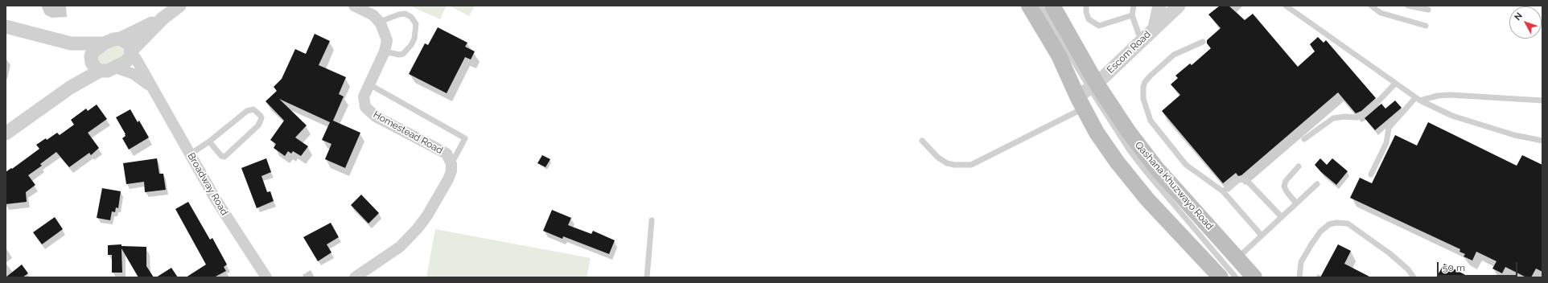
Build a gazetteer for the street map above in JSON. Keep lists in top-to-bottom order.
{
  "streets": {
    "main road": ["Qashana Khuzwayo Road"],
    "street": ["Escom Road", "Homestead Road", "Broadway Road"]
  },
  "crossings": [
    ["Escom Road", "Qashana Khuzwayo Road"]
  ],
  "scale_bar": "50 m",
  "north": "top left"
}
